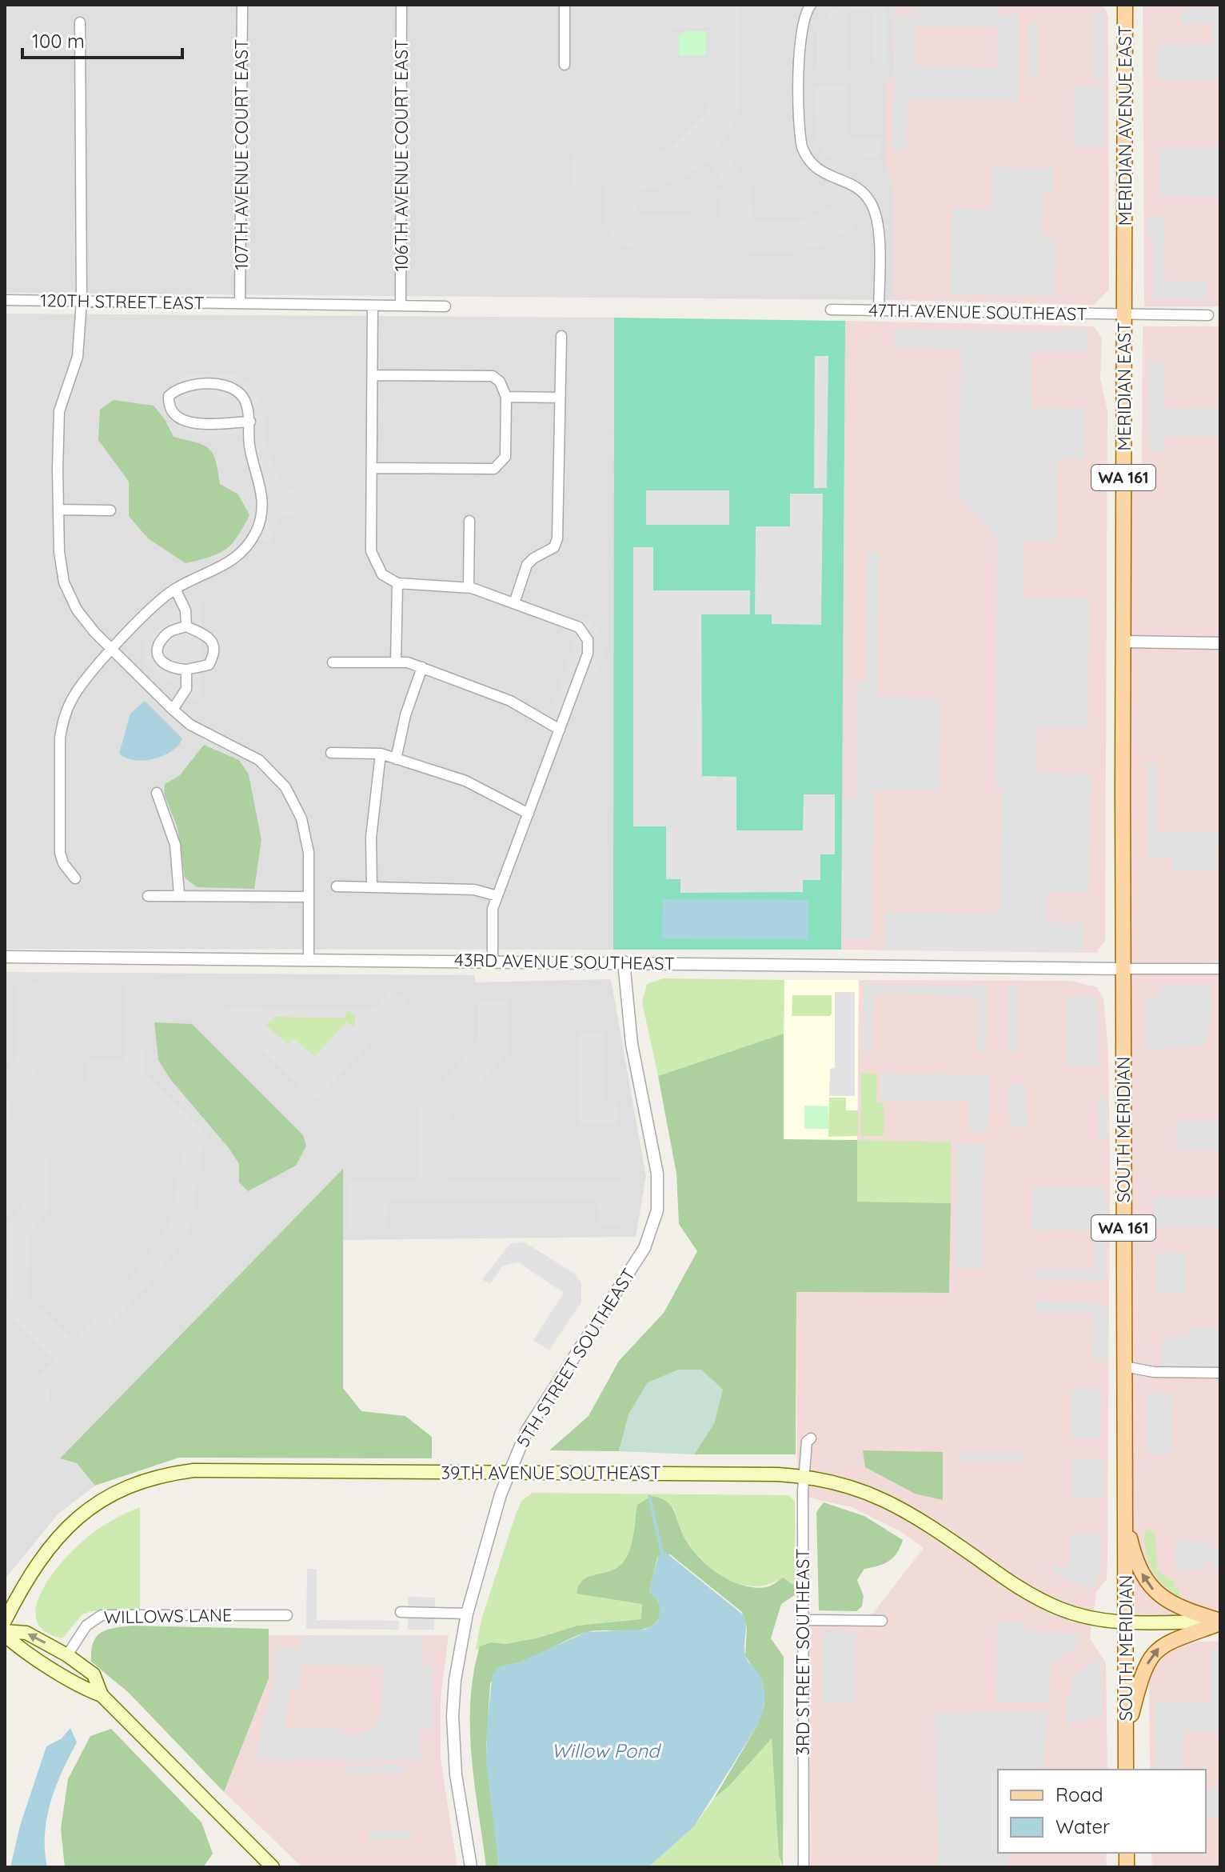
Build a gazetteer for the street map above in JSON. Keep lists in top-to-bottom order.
{
  "streets": {
    "main road": [
      "MERIDIAN AVENUE EAST",
      "MERIDIAN EAST",
      "WA 161",
      "SOUTH MERIDIAN",
      "39TH AVENUE SOUTHEAST"
    ],
    "street": [
      "107TH AVENUE COURT EAST",
      "106TH AVENUE COURT EAST",
      "120TH STREET EAST",
      "47TH AVENUE SOUTHEAST",
      "43RD AVENUE SOUTHEAST",
      "5TH STREET SOUTHEAST",
      "WILLOWS LANE",
      "3RD STREET SOUTHEAST"
    ]
  },
  "crossings": [
    ["MERIDIAN AVENUE EAST", "MERIDIAN EAST"],
    ["107TH AVENUE COURT EAST", "120TH STREET EAST"],
    ["106TH AVENUE COURT EAST", "120TH STREET EAST"],
    ["47TH AVENUE SOUTHEAST", "MERIDIAN EAST"],
    ["MERIDIAN EAST", "SOUTH MERIDIAN"],
    ["43RD AVENUE SOUTHEAST", "SOUTH MERIDIAN"],
    ["43RD AVENUE SOUTHEAST", "5TH STREET SOUTHEAST"],
    ["SOUTH MERIDIAN", "39TH AVENUE SOUTHEAST"],
    ["5TH STREET SOUTHEAST", "39TH AVENUE SOUTHEAST"],
    ["39TH AVENUE SOUTHEAST", "3RD STREET SOUTHEAST"]
  ],
  "water": ["Willow Pond"],
  "legend": ["Road", "Water"],
  "scale_bar": "100 m"
}
